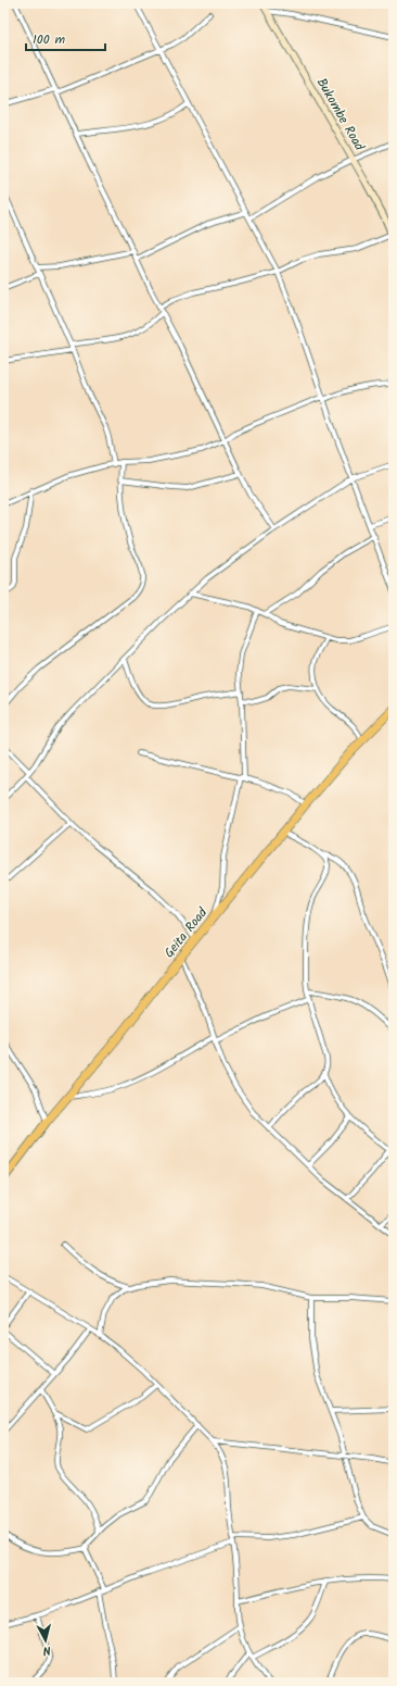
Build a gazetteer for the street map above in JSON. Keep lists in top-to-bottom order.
{
  "streets": {
    "highway": ["Geita Road"],
    "main road": ["Bukombe Road"]
  },
  "scale_bar": "100 m",
  "north": "bottom"
}
